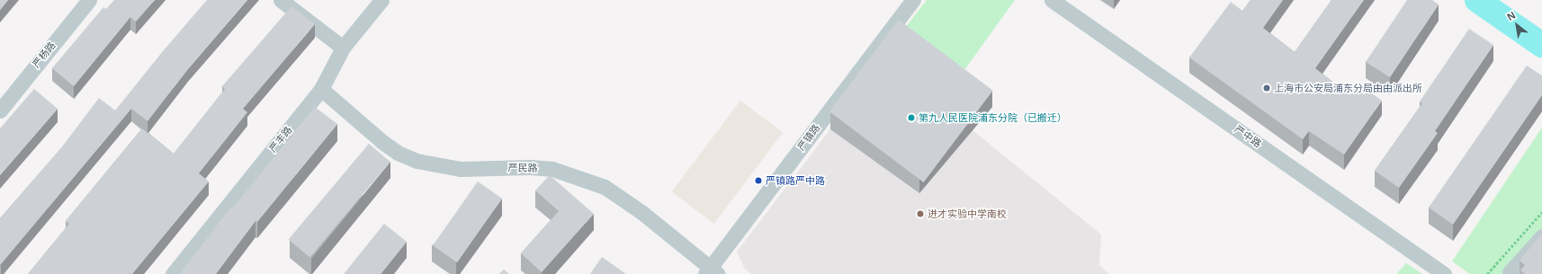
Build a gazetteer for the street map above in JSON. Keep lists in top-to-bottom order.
{
  "streets": {
    "street": [
      "严杨路",
      "严中路",
      "严镇路",
      "严丰路",
      "严民路"
    ]
  },
  "crossings": [
    ["严镇路", "严民路"],
    ["严丰路", "严民路"]
  ],
  "places": [
    "上海市公安局浦东分局由由派出所",
    "第九人民医院浦东分院（已搬迁）",
    "严镇路严中路",
    "进才实验中学南校"
  ],
  "north": "top left"
}
